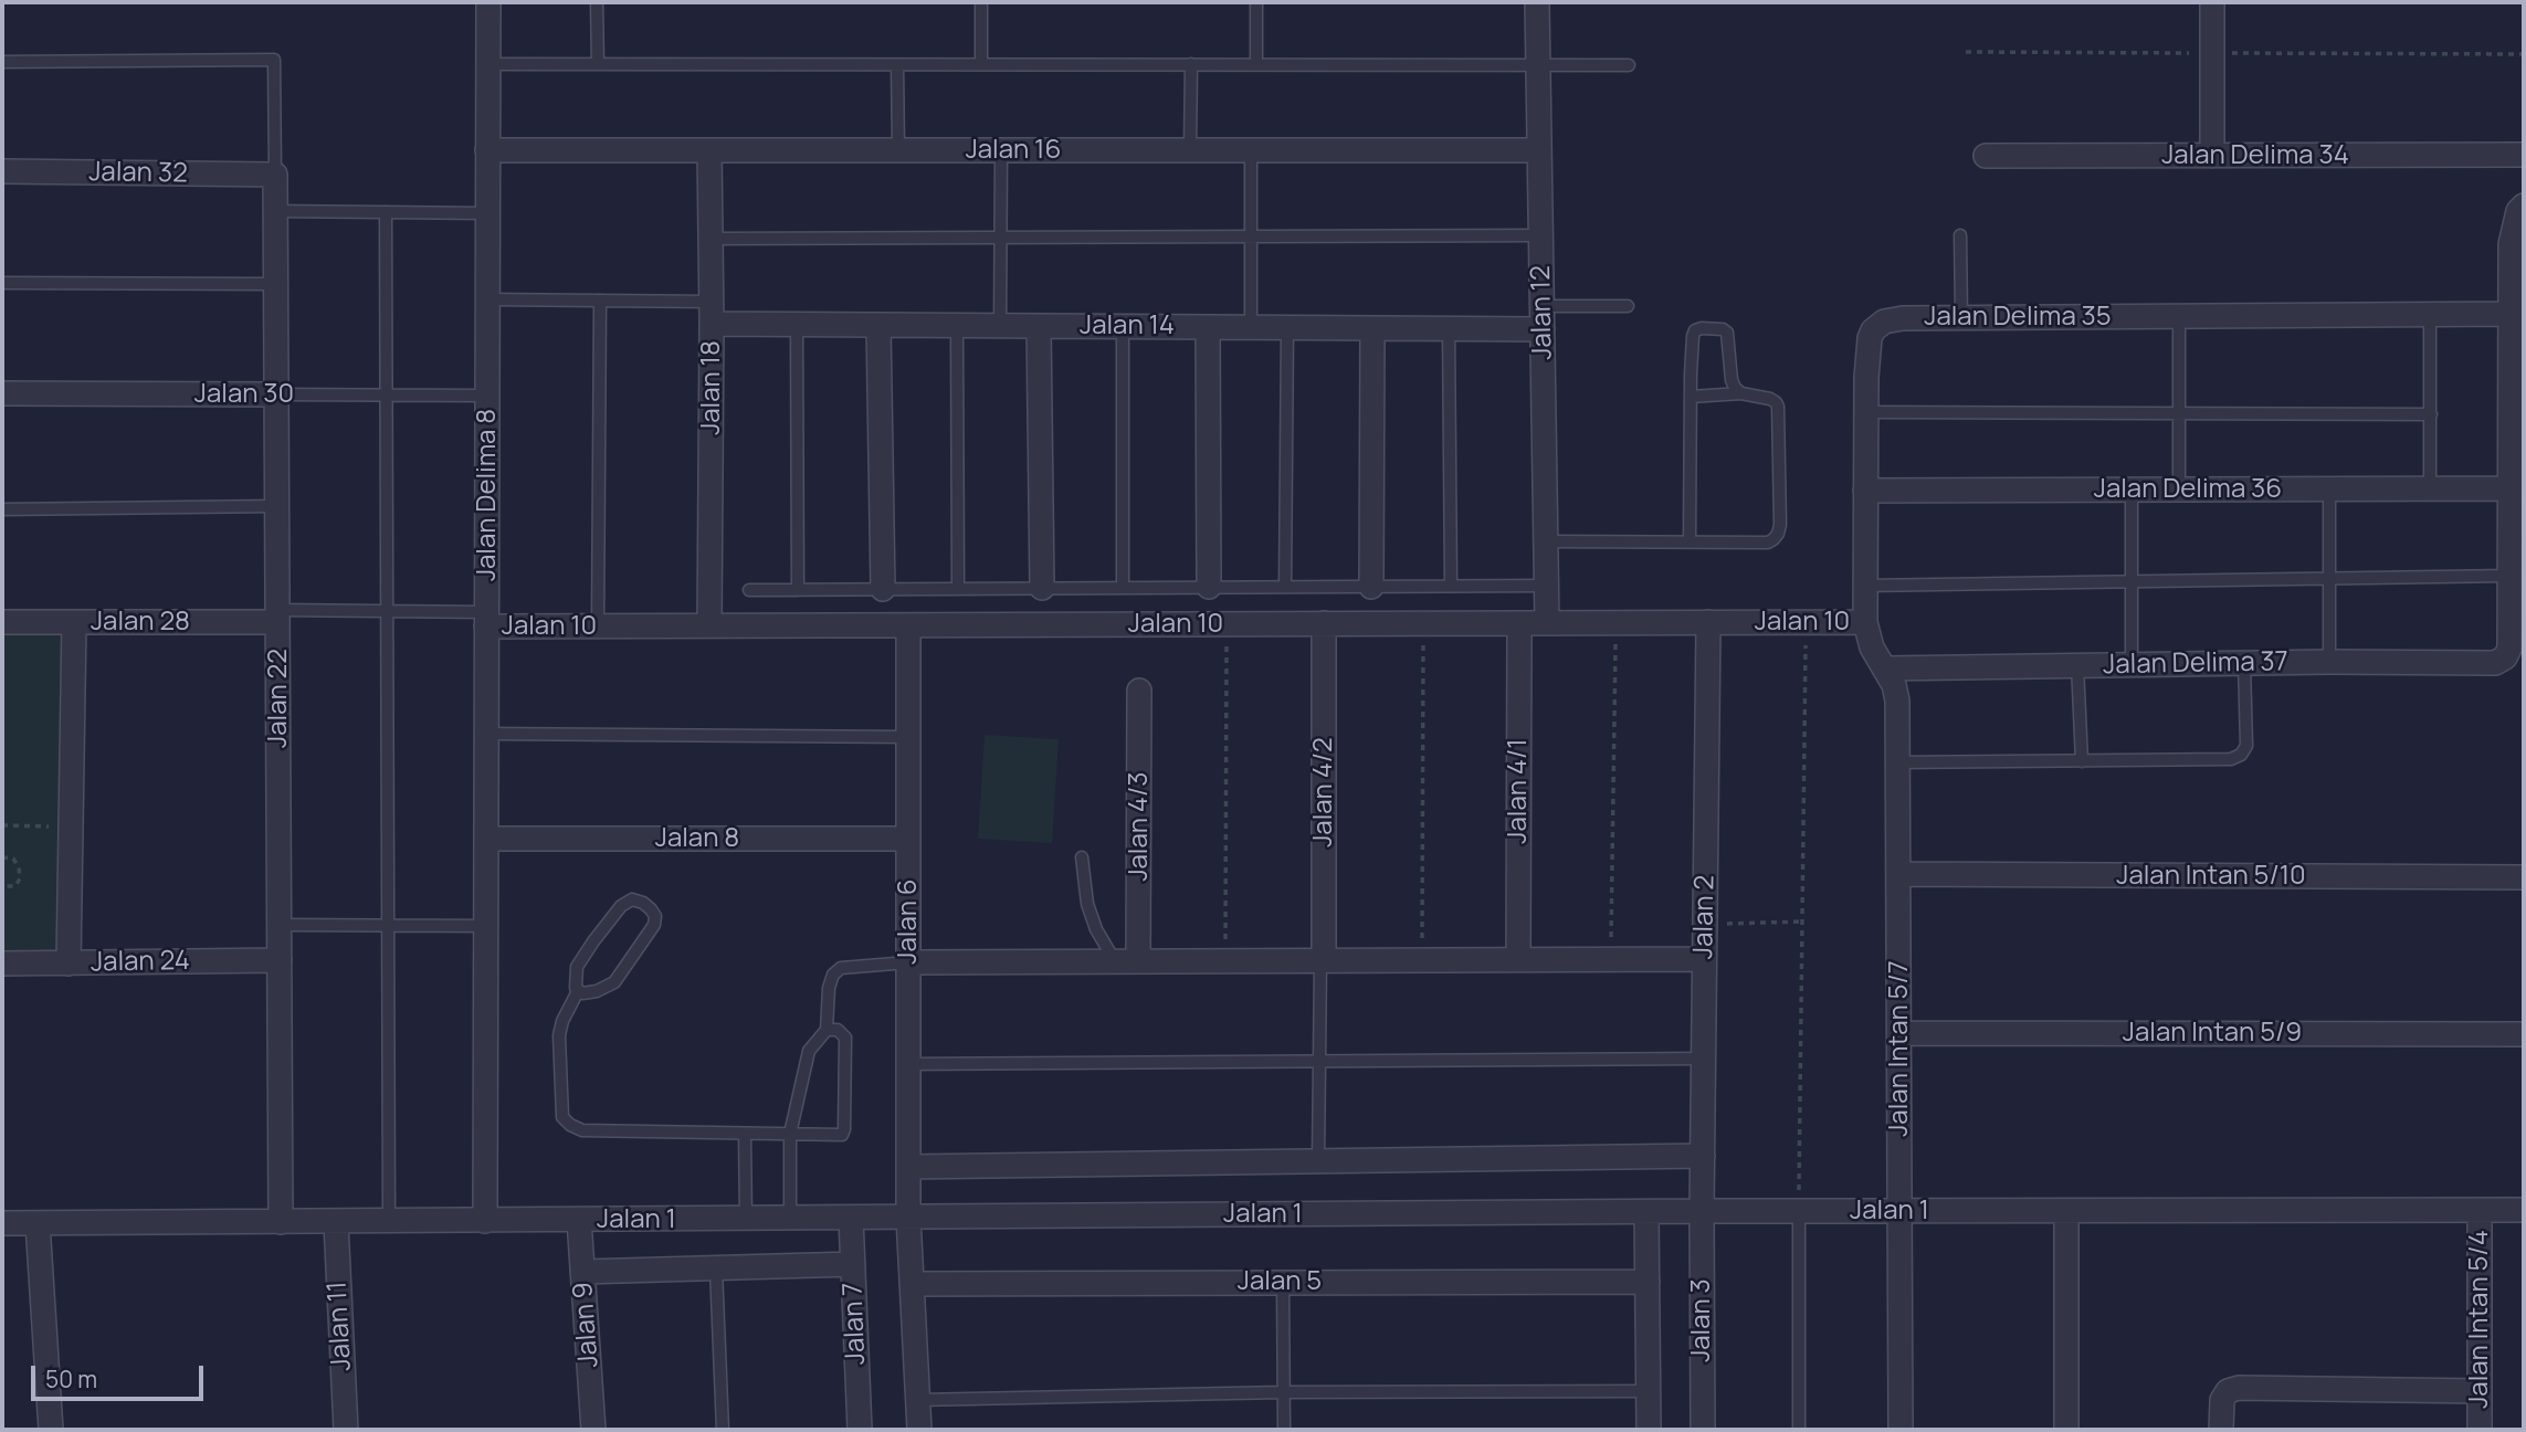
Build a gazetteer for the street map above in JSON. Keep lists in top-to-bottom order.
{
  "streets": {
    "street": [
      "Jalan 16",
      "Jalan Delima 34",
      "Jalan 32",
      "Jalan 12",
      "Jalan Delima 35",
      "Jalan 14",
      "Jalan 18",
      "Jalan 30",
      "Jalan Delima 36",
      "Jalan Delima 8",
      "Jalan 28",
      "Jalan 10",
      "Jalan Delima 37",
      "Jalan 22",
      "Jalan 4/1",
      "Jalan 4/2",
      "Jalan 4/3",
      "Jalan 8",
      "Jalan Intan 5/10",
      "Jalan 2",
      "Jalan 6",
      "Jalan 24",
      "Jalan Intan 5/9",
      "Jalan Intan 5/7",
      "Jalan 1",
      "Jalan 5",
      "Jalan Intan 5/4",
      "Jalan 3",
      "Jalan 7",
      "Jalan 9",
      "Jalan 11"
    ]
  },
  "crossings": [
    ["Jalan 16", "Jalan 12"],
    ["Jalan 16", "Jalan 18"],
    ["Jalan 16", "Jalan Delima 8"],
    ["Jalan 32", "Jalan 22"],
    ["Jalan 12", "Jalan 14"],
    ["Jalan 12", "Jalan 10"],
    ["Jalan Delima 35", "Jalan Delima 36"],
    ["Jalan Delima 35", "Jalan 10"],
    ["Jalan Delima 35", "Jalan Delima 37"],
    ["Jalan Delima 35", "Jalan Intan 5/7"],
    ["Jalan 14", "Jalan 18"],
    ["Jalan 18", "Jalan 10"],
    ["Jalan 30", "Jalan Delima 8"],
    ["Jalan 30", "Jalan 22"],
    ["Jalan Delima 8", "Jalan 10"],
    ["Jalan Delima 8", "Jalan 8"],
    ["Jalan Delima 8", "Jalan 1"],
    ["Jalan 28", "Jalan 22"],
    ["Jalan 10", "Jalan 4/1"],
    ["Jalan 10", "Jalan 4/2"],
    ["Jalan 10", "Jalan 2"],
    ["Jalan 10", "Jalan 6"],
    ["Jalan Delima 37", "Jalan Intan 5/7"],
    ["Jalan 22", "Jalan 24"],
    ["Jalan 22", "Jalan 1"],
    ["Jalan 8", "Jalan 6"],
    ["Jalan Intan 5/10", "Jalan Intan 5/7"],
    ["Jalan 2", "Jalan 1"],
    ["Jalan 2", "Jalan 3"],
    ["Jalan 6", "Jalan 1"],
    ["Jalan 6", "Jalan 5"],
    ["Jalan Intan 5/9", "Jalan Intan 5/7"],
    ["Jalan Intan 5/7", "Jalan 1"],
    ["Jalan 1", "Jalan Intan 5/4"],
    ["Jalan 1", "Jalan 3"],
    ["Jalan 1", "Jalan 7"],
    ["Jalan 1", "Jalan 9"],
    ["Jalan 1", "Jalan 11"]
  ],
  "scale_bar": "50 m"
}
